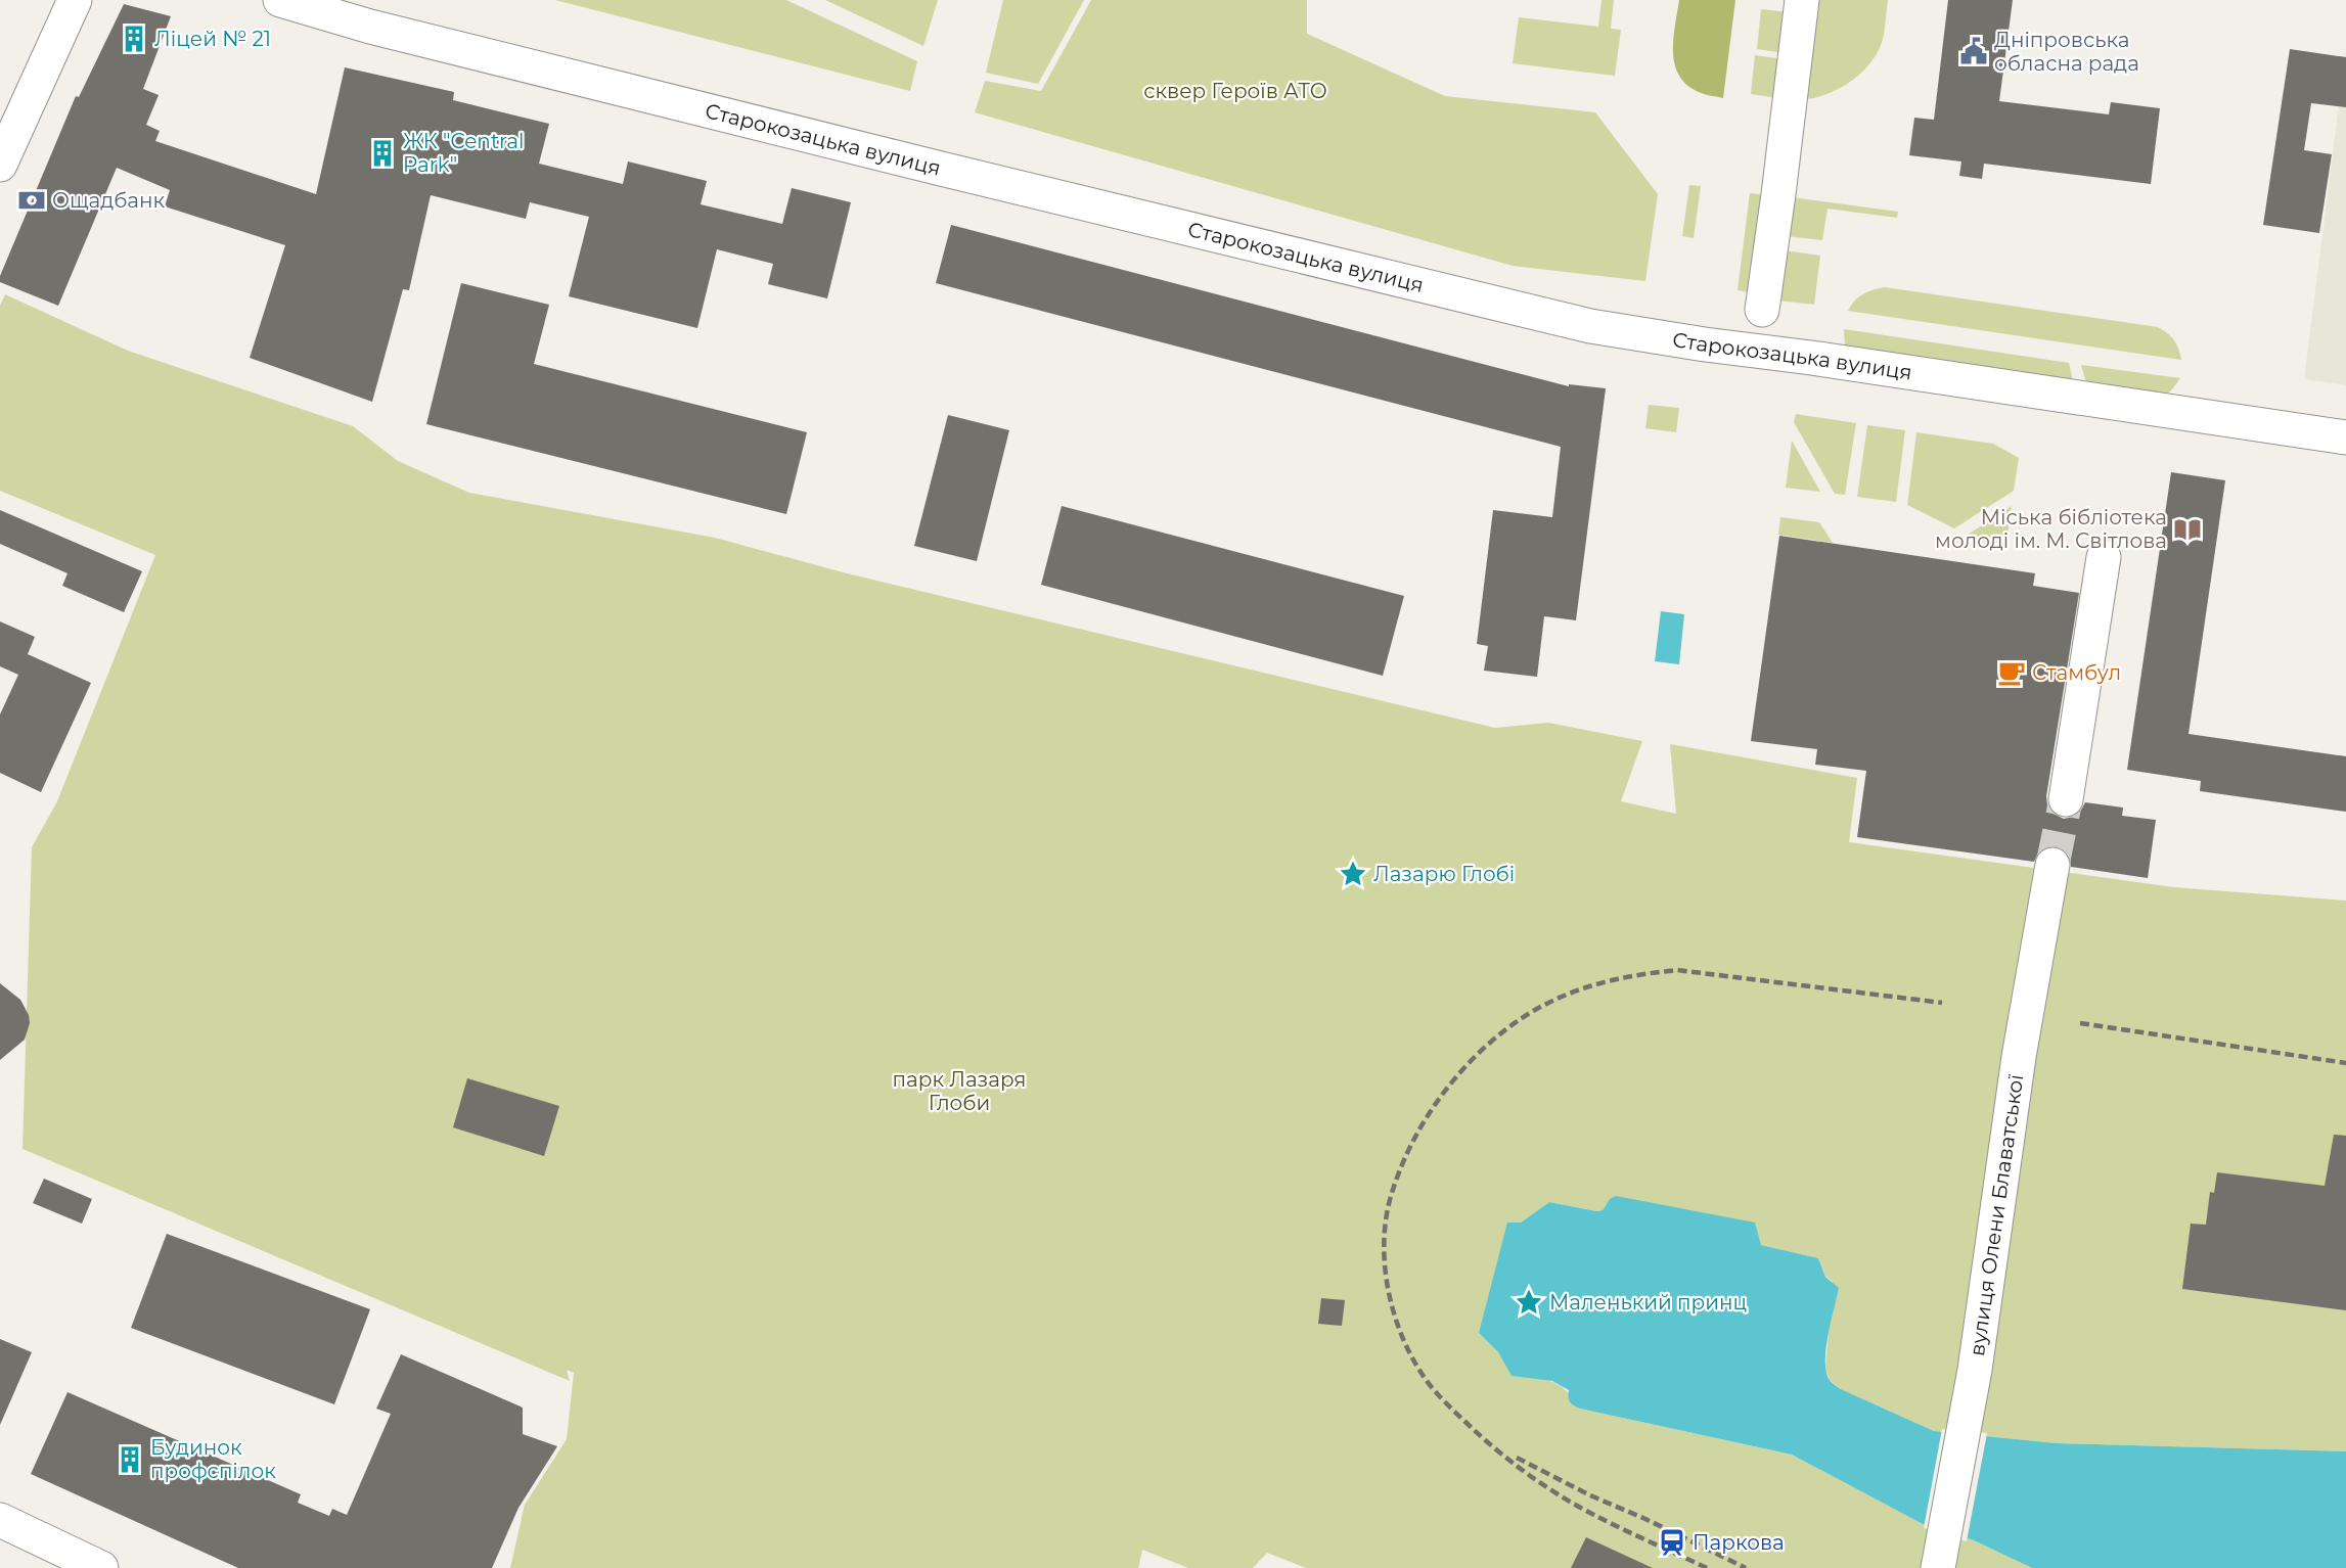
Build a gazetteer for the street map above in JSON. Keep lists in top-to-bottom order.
{
  "streets": {
    "street": ["Старокозацька вулиця", "вулиця Олени Блаватської"]
  },
  "parks": ["сквер Героїв АТО", "парк Лазаря Глоби"],
  "places": {
    "building": ["Ліцей № 21", "ЖК \"Central Park\"", "Будинок профспілок"],
    "public building": ["Дніпровська обласна рада"],
    "bank": ["Ощадбанк"],
    "library": ["Міська бібліотека молоді ім. М. Світлова"],
    "cafe": ["Стамбул"],
    "place": ["Лазарю Глобі", "Маленький принц"],
    "station": ["Паркова"]
  }
}
